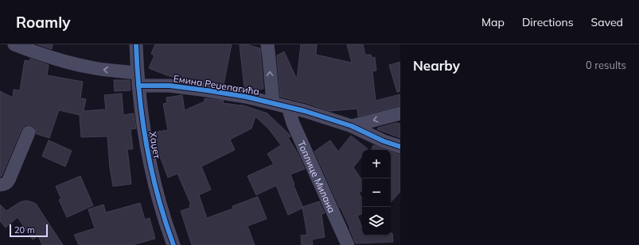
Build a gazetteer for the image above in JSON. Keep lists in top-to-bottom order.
{
  "streets": {
    "street": ["Емина Реџепагића", "Хаџет", "Топлице Милана"]
  },
  "crossings": [
    ["Емина Реџепагића", "Хаџет"],
    ["Емина Реџепагића", "Топлице Милана"]
  ],
  "scale_bar": "20 m",
  "page": {
    "header": "Roamly",
    "nav": ["Map", "Directions", "Saved"],
    "heading": ["Nearby", "0 results"],
    "map_buttons": ["+", "−"],
    "scale": "20 m"
  }
}
